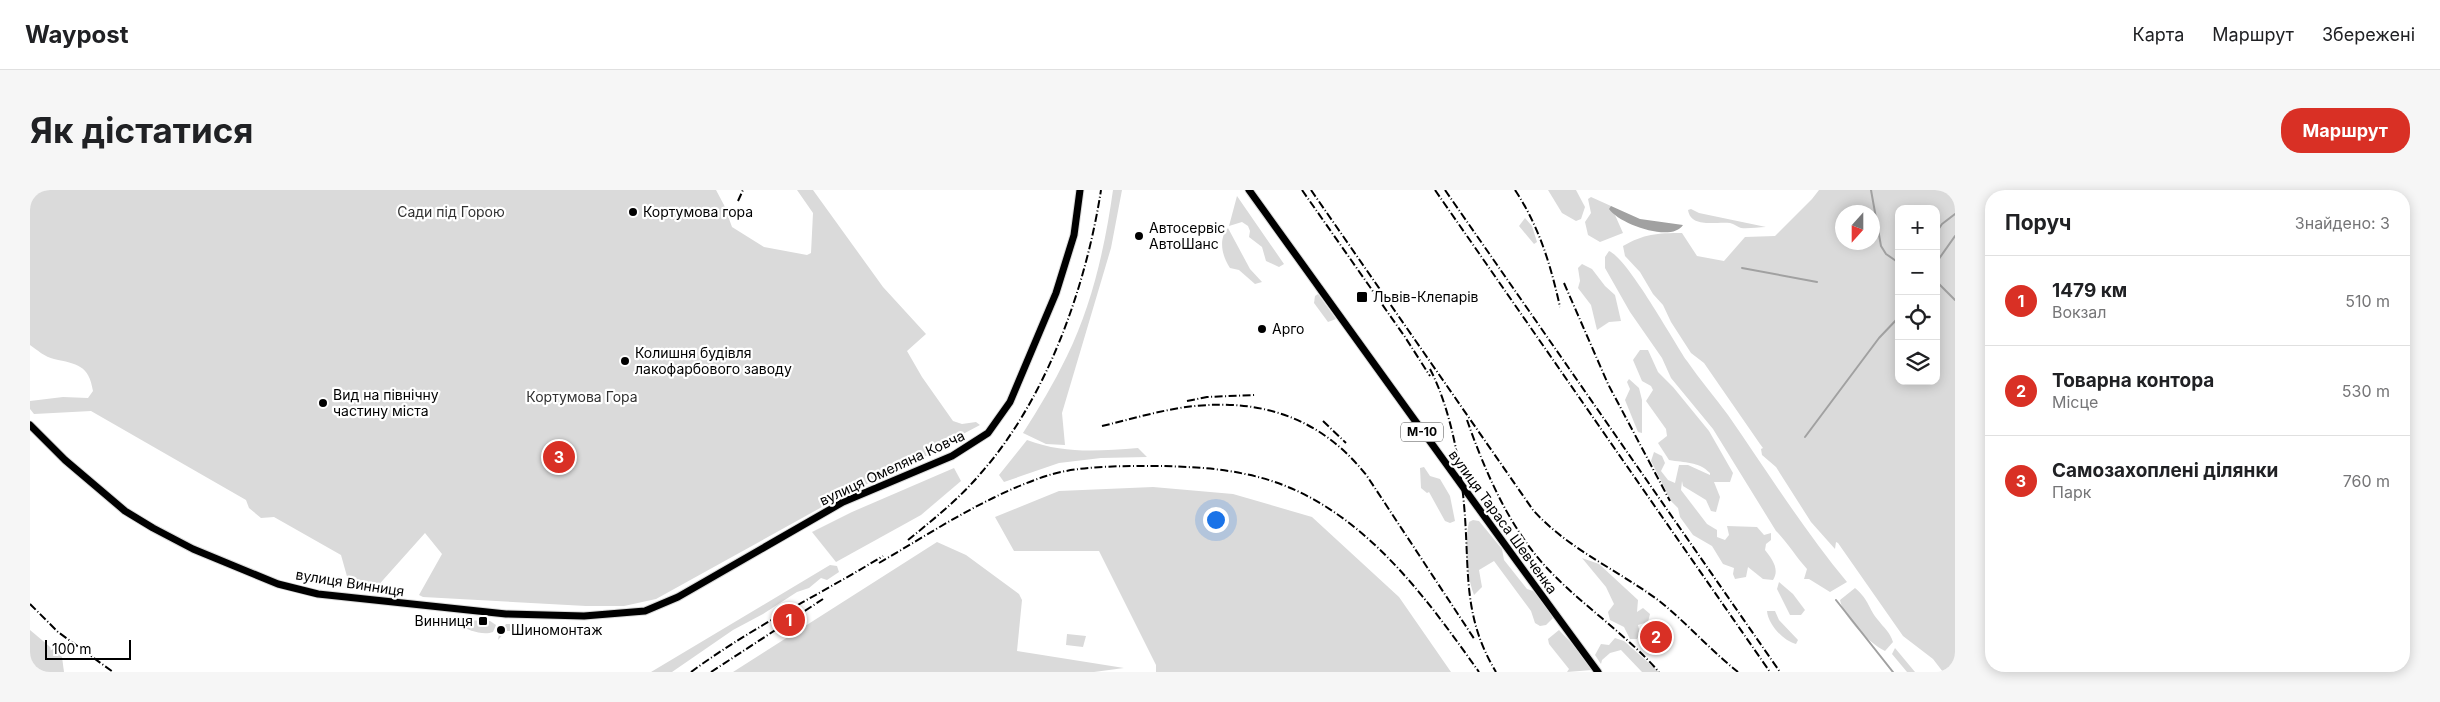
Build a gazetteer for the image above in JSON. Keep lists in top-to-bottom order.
{
  "streets": {
    "main road": [
      "М-10",
      "вулиця Омеляна Ковча",
      "вулиця Тараса Шевченка",
      "вулиця Винниця"
    ]
  },
  "crossings": [
    ["вулиця Омеляна Ковча", "вулиця Винниця"]
  ],
  "parks": ["Сади під Горою", "Кортумова Гора"],
  "places": {
    "other": [
      "Кортумова гора",
      "Автосервіс АвтоШанс",
      "Арго",
      "Колишня будівля лакофарбового заводу",
      "Вид на північну частину міста",
      "Шиномонтаж"
    ],
    "transit": ["Львів-Клепарів", "Винниця"]
  },
  "scale_bar": "100 m",
  "north": "bottom",
  "page": {
    "header": "Waypost",
    "nav": ["Карта", "Маршрут", "Збережені"],
    "buttons": "Маршрут",
    "title": "Як дістатися",
    "heading": ["Поруч", "Знайдено: 3"],
    "map_buttons": ["+", "−"],
    "list": [
      {
        "mark": "1",
        "name": "1479 км",
        "note": "Вокзал",
        "value": "510 m"
      },
      {
        "mark": "2",
        "name": "Товарна контора",
        "note": "Місце",
        "value": "530 m"
      },
      {
        "mark": "3",
        "name": "Самозахоплені ділянки",
        "note": "Парк",
        "value": "760 m"
      }
    ],
    "pins": ["3", "1", "2"],
    "scale": "100 m"
  }
}
